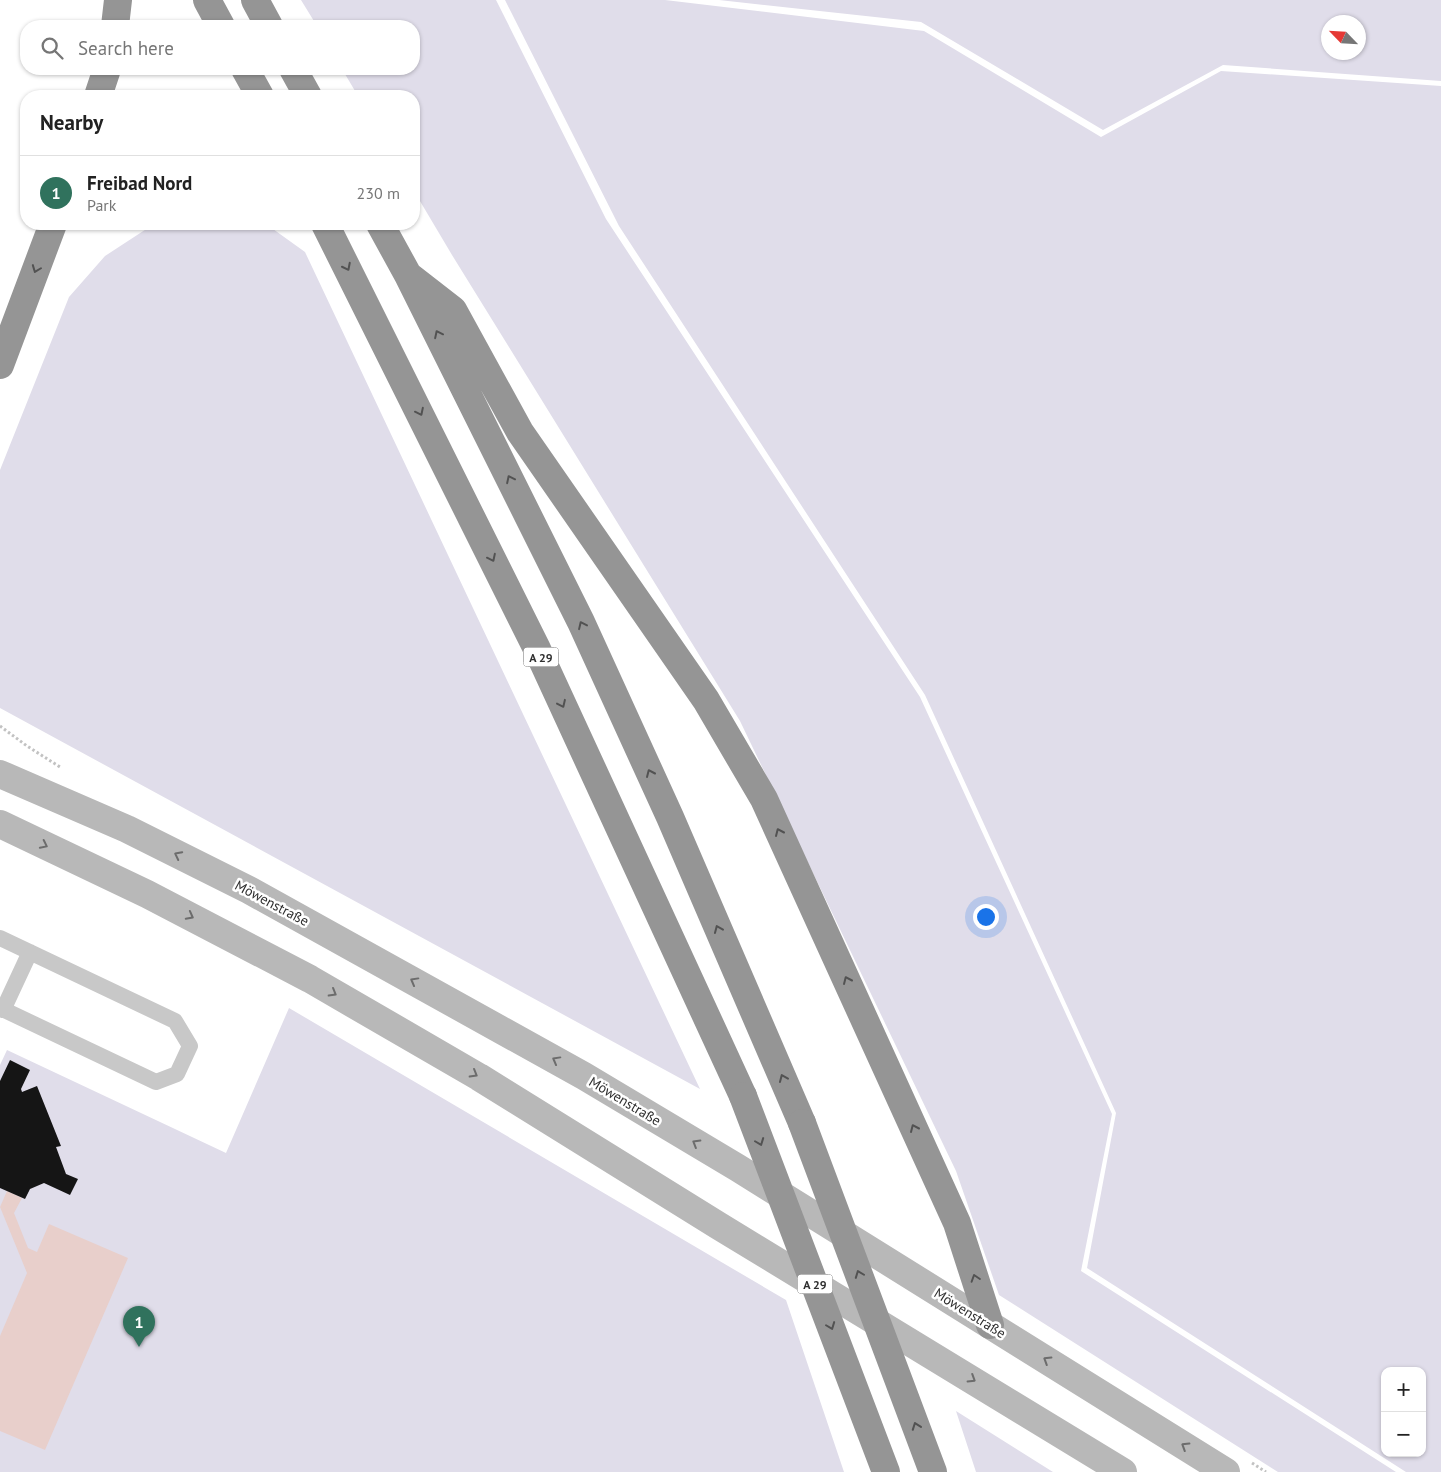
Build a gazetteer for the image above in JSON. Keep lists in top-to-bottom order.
{
  "streets": {
    "highway": ["A 29"],
    "street": ["Möwenstraße"]
  },
  "north": "top left",
  "page": {
    "search": "Search here",
    "heading": "Nearby",
    "list": [
      {
        "mark": "1",
        "name": "Freibad Nord",
        "note": "Park",
        "value": "230 m"
      }
    ],
    "pins": "1",
    "map_buttons": ["+", "−"]
  }
}
